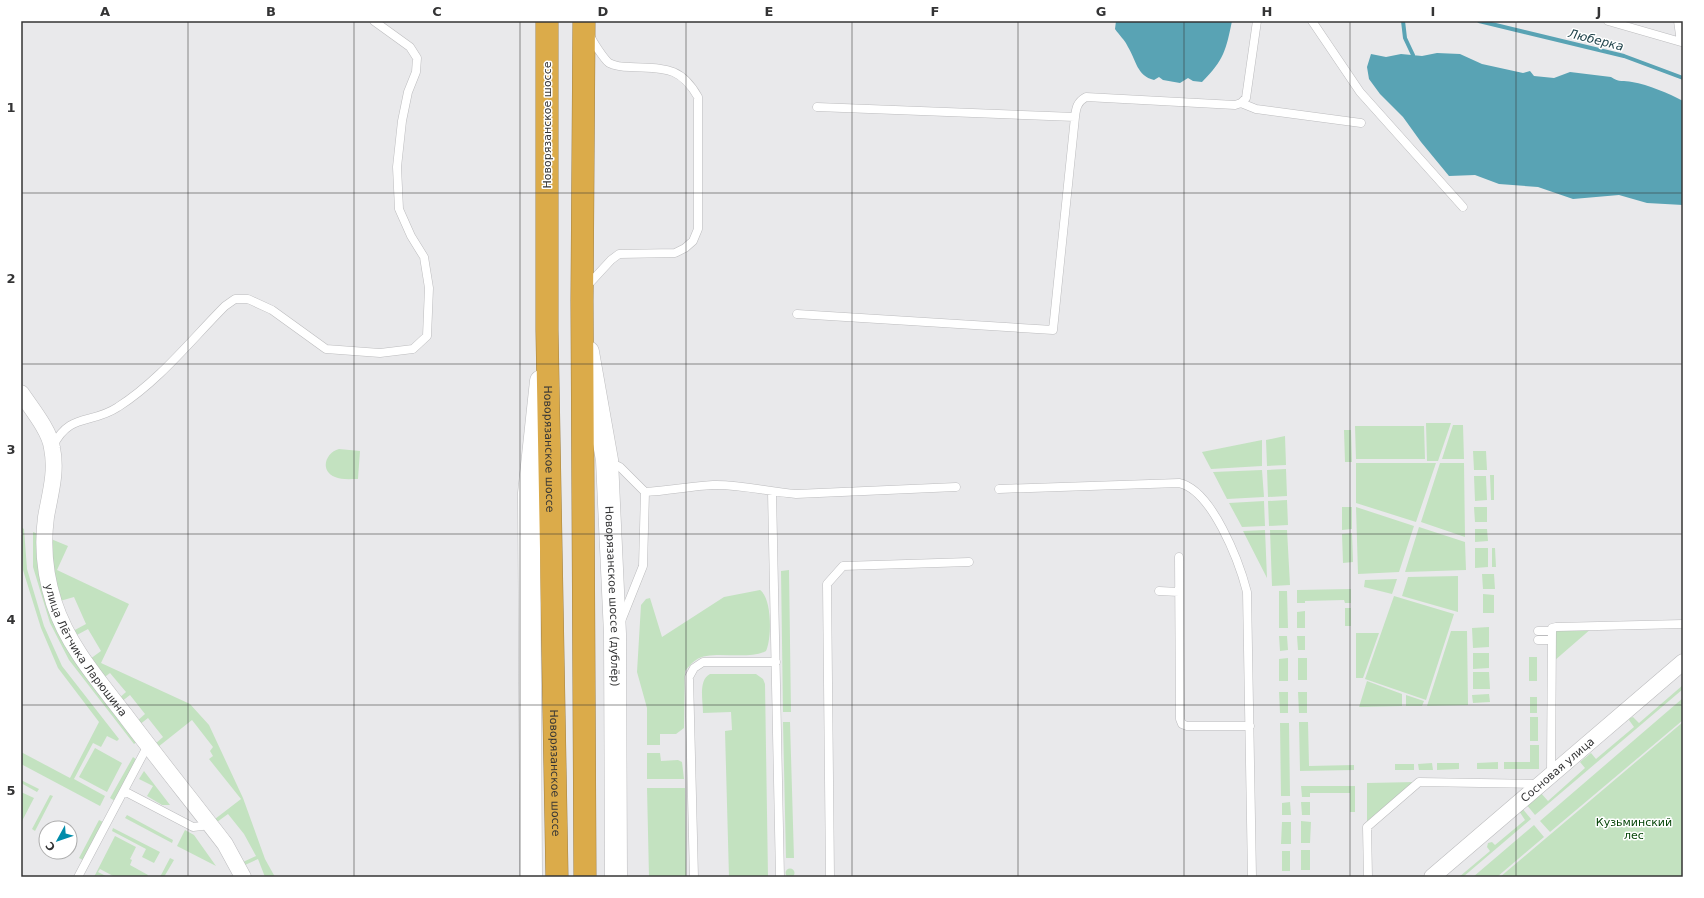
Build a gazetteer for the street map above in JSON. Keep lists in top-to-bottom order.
{
  "streets": {
    "highway": ["Новорязанское шоссе"],
    "main road": ["Новорязанское шоссе (дублёр)"],
    "street": ["улица Лётчика Ларюшина", "Сосновая улица"]
  },
  "water": ["Люберка"],
  "parks": ["Кузьминский лес"],
  "north": "bottom left",
  "grid": {
    "columns": [
      "A",
      "B",
      "C",
      "D",
      "E",
      "F",
      "G",
      "H",
      "I",
      "J"
    ],
    "rows": [
      "1",
      "2",
      "3",
      "4",
      "5"
    ]
  }
}
